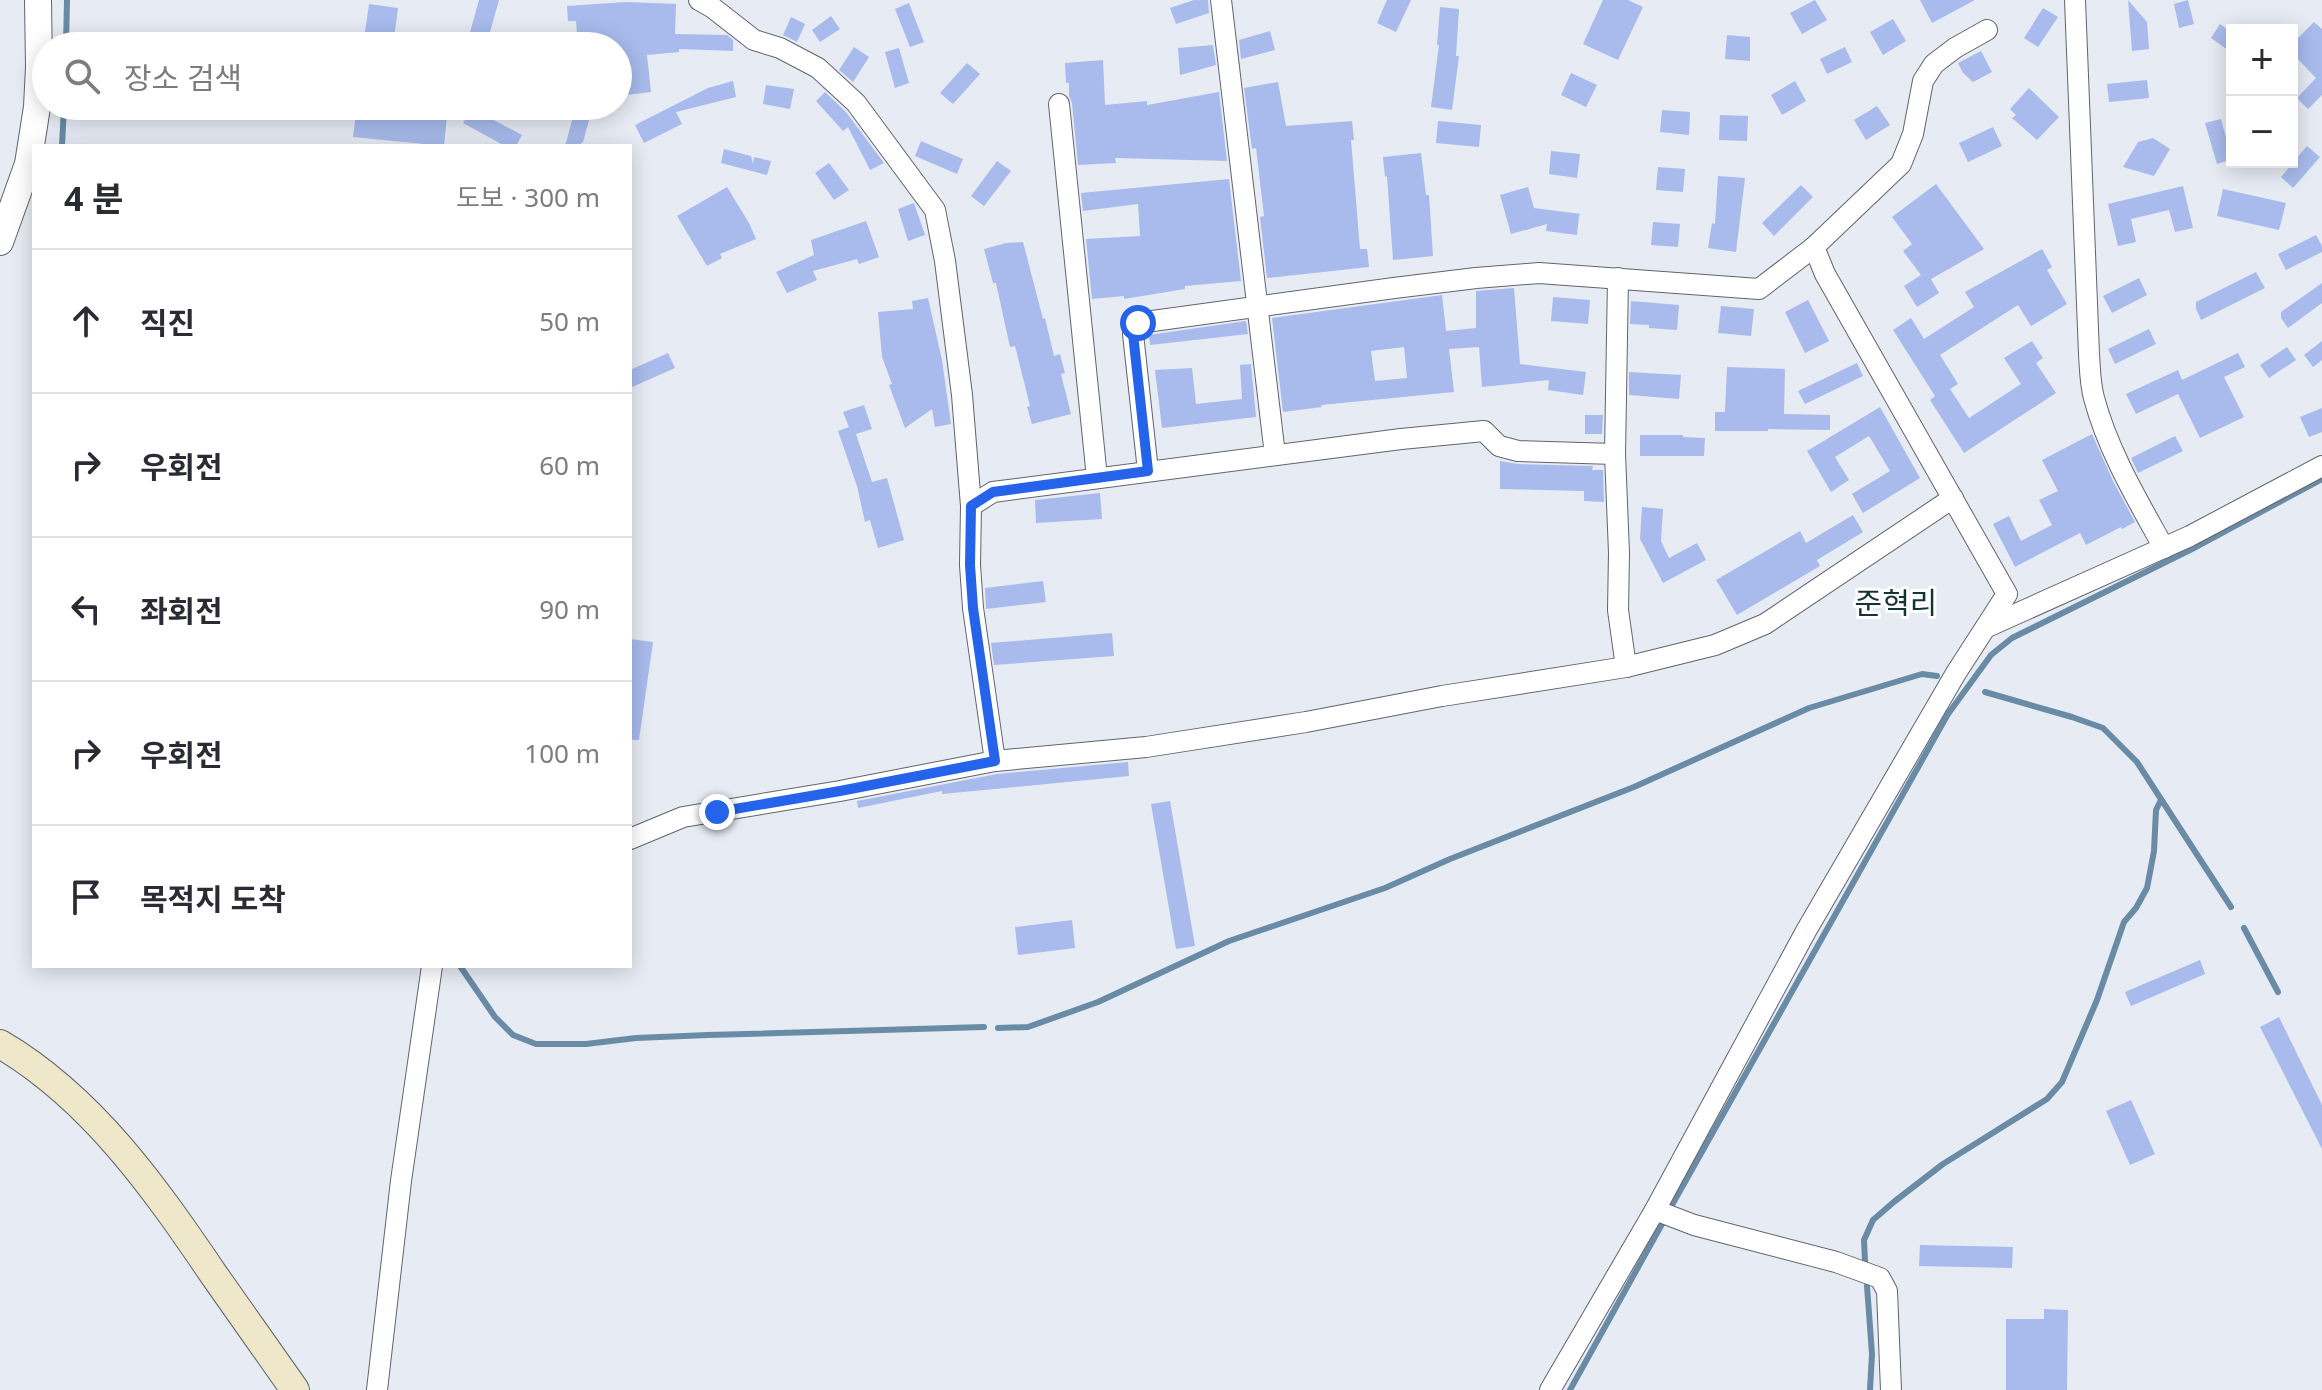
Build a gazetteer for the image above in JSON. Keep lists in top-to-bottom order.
{
  "districts": ["준혁리"],
  "page": {
    "map_buttons": ["+", "−"],
    "search": "장소 검색",
    "heading": ["4 분", "도보 · 300 m"],
    "list": [
      ["직진", "50 m"],
      ["우회전", "60 m"],
      ["좌회전", "90 m"],
      ["우회전", "100 m"],
      "목적지 도착"
    ]
  }
}
